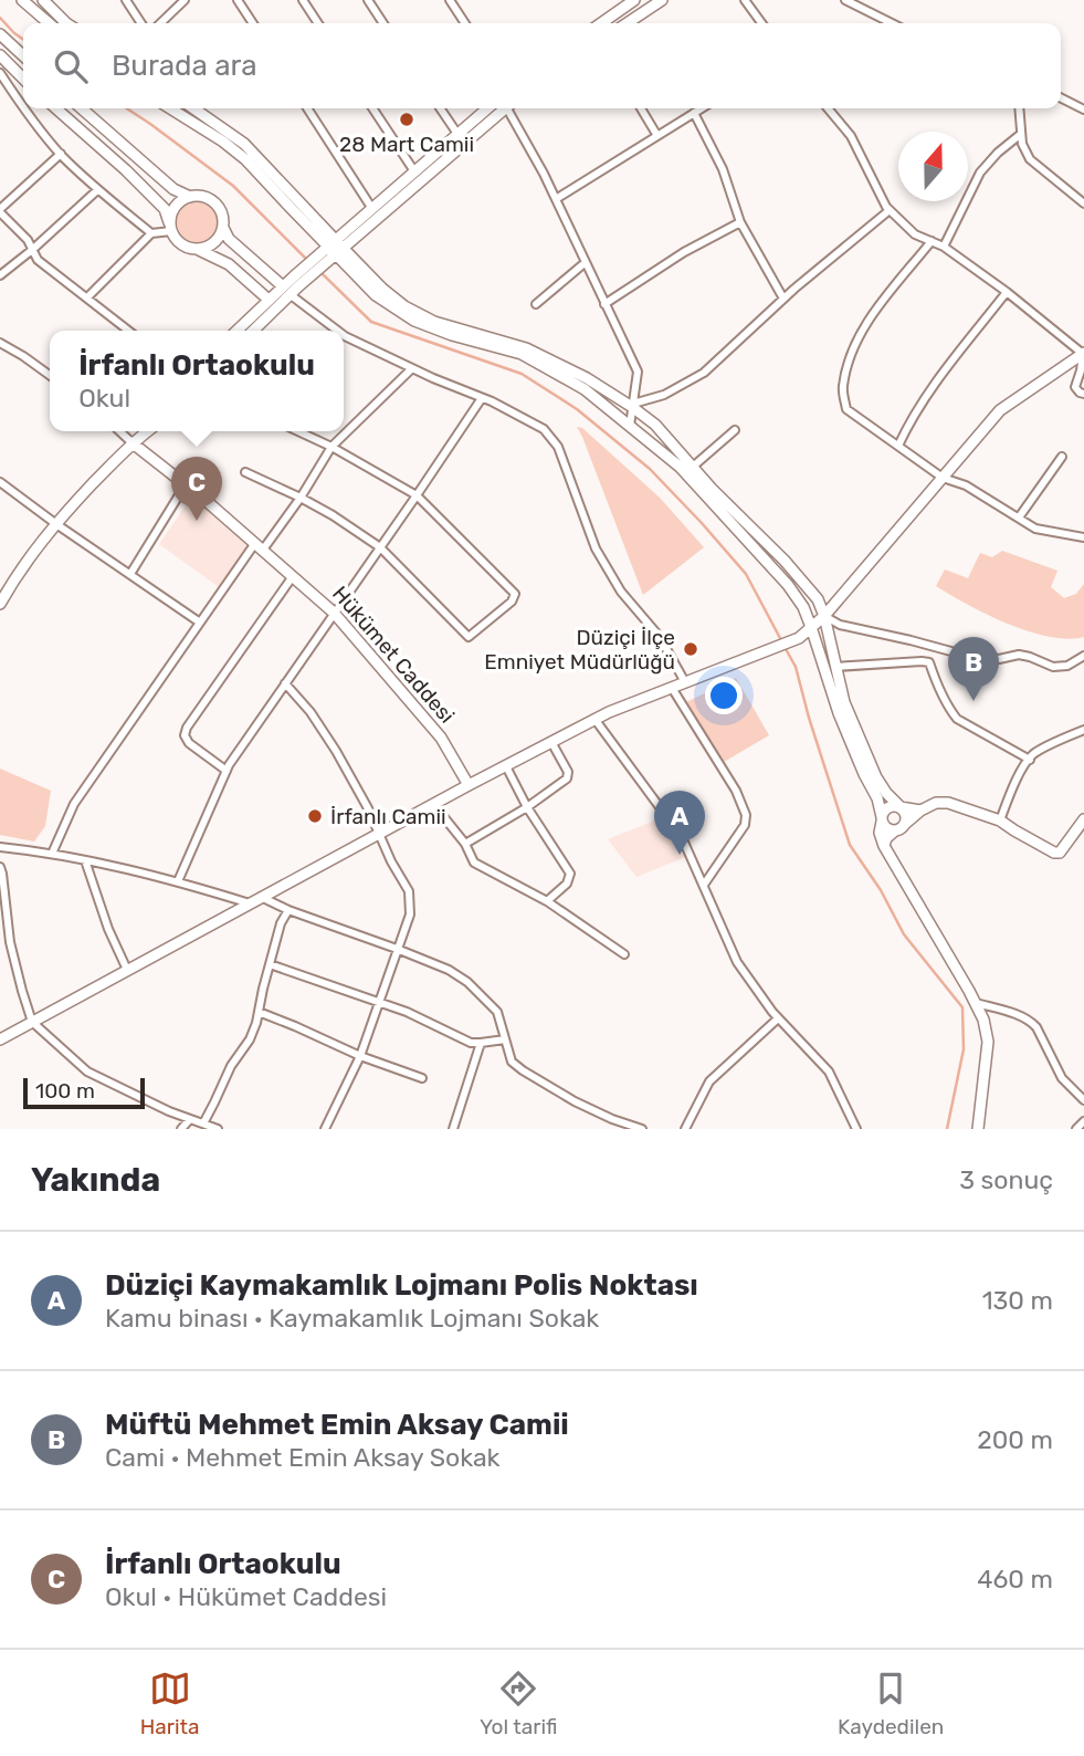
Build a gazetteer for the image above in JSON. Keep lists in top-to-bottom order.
{
  "streets": {
    "street": ["Hükümet Caddesi"]
  },
  "places": ["28 Mart Camii", "Düziçi İlçe Emniyet Müdürlüğü", "İrfanlı Camii"],
  "scale_bar": "100 m",
  "north": "top",
  "page": {
    "search": "Burada ara",
    "popup": ["İrfanlı Ortaokulu", "Okul"],
    "pins": ["C", "B", "A"],
    "scale": "100 m",
    "heading": ["Yakında", "3 sonuç"],
    "list": [
      {
        "mark": "A",
        "name": "Düziçi Kaymakamlık Lojmanı Polis Noktası",
        "note": "Kamu binası · Kaymakamlık Lojmanı Sokak",
        "value": "130 m"
      },
      {
        "mark": "B",
        "name": "Müftü Mehmet Emin Aksay Camii",
        "note": "Cami · Mehmet Emin Aksay Sokak",
        "value": "200 m"
      },
      {
        "mark": "C",
        "name": "İrfanlı Ortaokulu",
        "note": "Okul · Hükümet Caddesi",
        "value": "460 m"
      }
    ],
    "nav": ["Harita", "Yol tarifi", "Kaydedilen"]
  }
}
